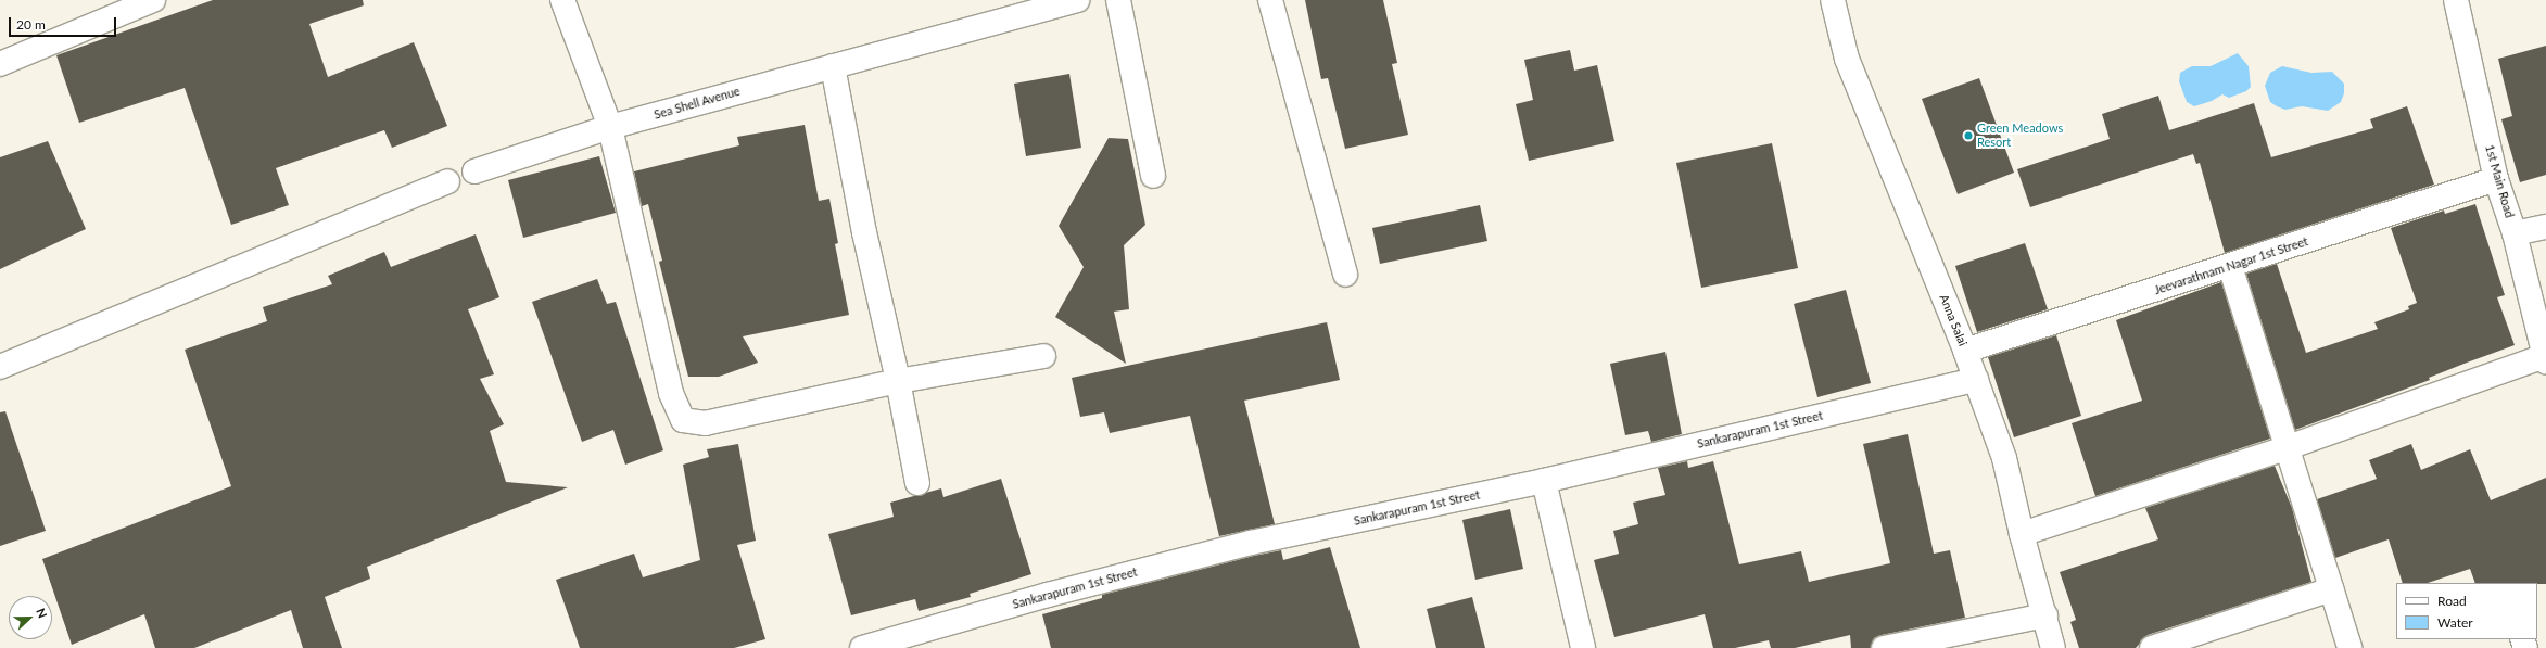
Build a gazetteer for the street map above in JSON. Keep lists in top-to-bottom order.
{
  "streets": {
    "street": [
      "Sea Shell Avenue",
      "1st Main Road",
      "Jeevarathnam Nagar 1st Street",
      "Anna Salai",
      "Sankarapuram 1st Street"
    ]
  },
  "crossings": [
    ["1st Main Road", "Jeevarathnam Nagar 1st Street"],
    ["Jeevarathnam Nagar 1st Street", "Anna Salai"],
    ["Anna Salai", "Sankarapuram 1st Street"]
  ],
  "places": ["Green Meadows Resort"],
  "legend": ["Road", "Water"],
  "scale_bar": "20 m",
  "north": "right"
}
